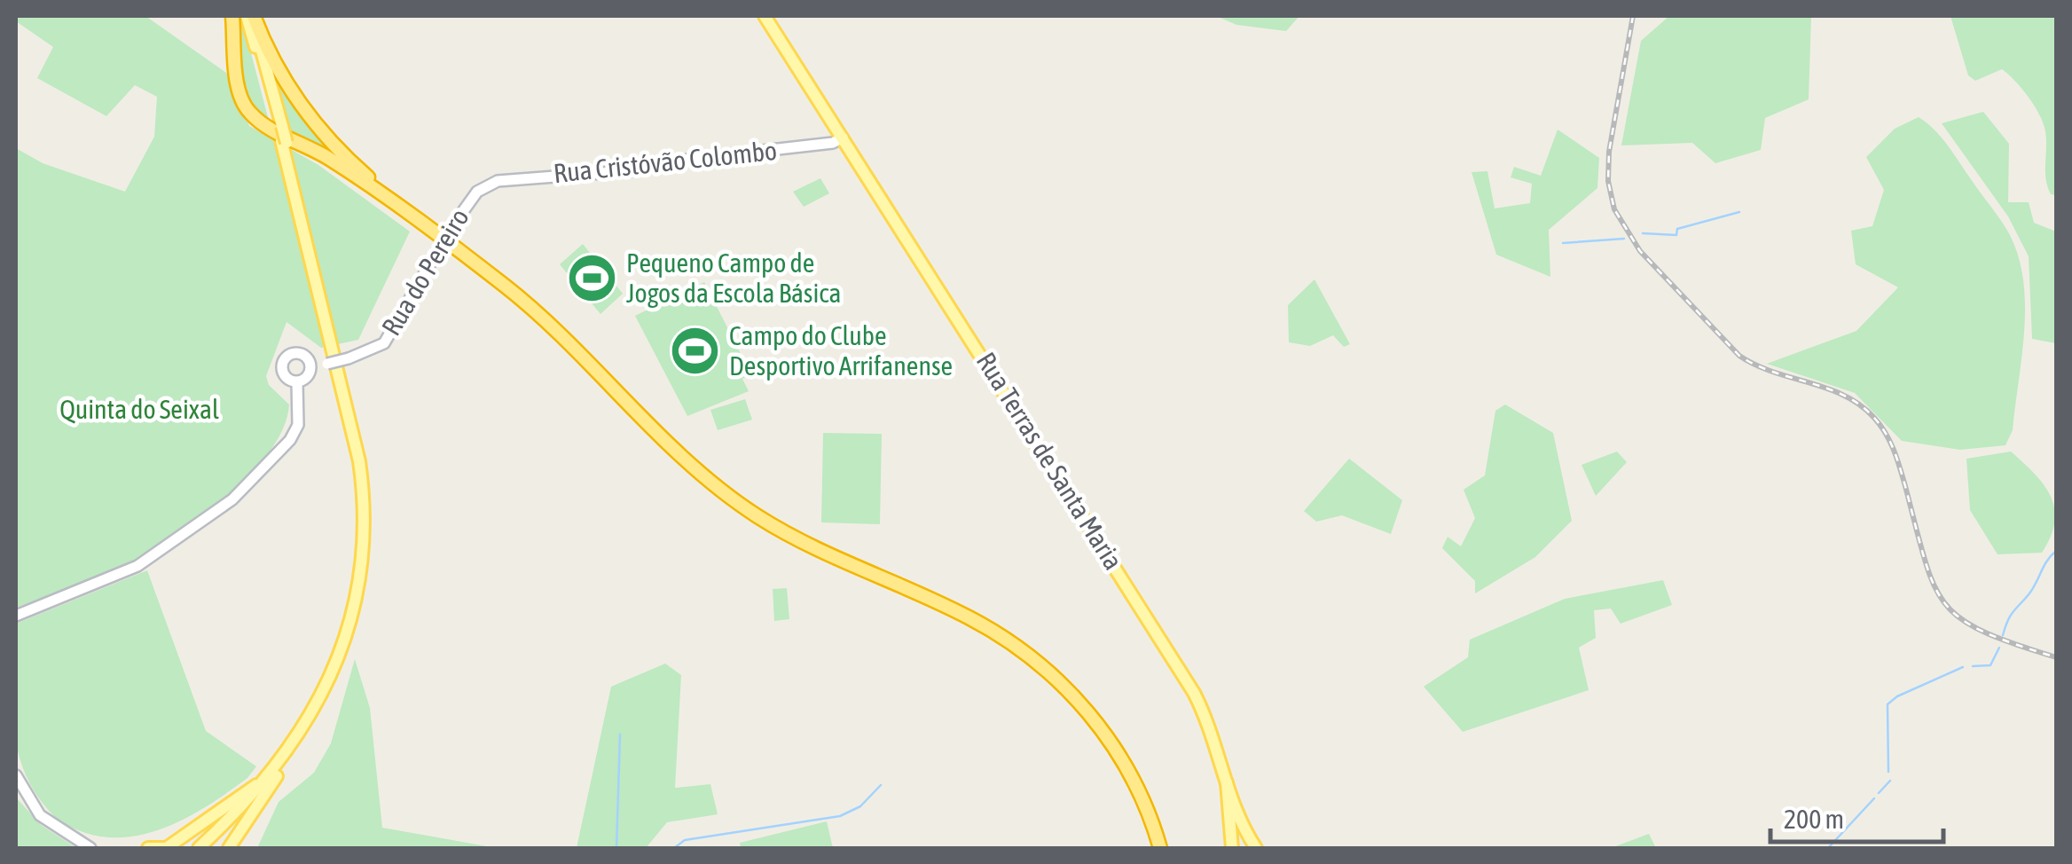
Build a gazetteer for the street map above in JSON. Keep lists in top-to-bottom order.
{
  "streets": {
    "main road": ["Rua Cristóvão Colombo", "Rua do Pereiro", "Rua Terras de Santa Maria"]
  },
  "crossings": [
    ["Rua Cristóvão Colombo", "Rua do Pereiro"],
    ["Rua Cristóvão Colombo", "Rua Terras de Santa Maria"]
  ],
  "parks": ["Quinta do Seixal"],
  "places": {
    "sports": ["Pequeno Campo de Jogos da Escola Básica", "Campo do Clube Desportivo Arrifanense"]
  },
  "scale_bar": "200 m"
}
